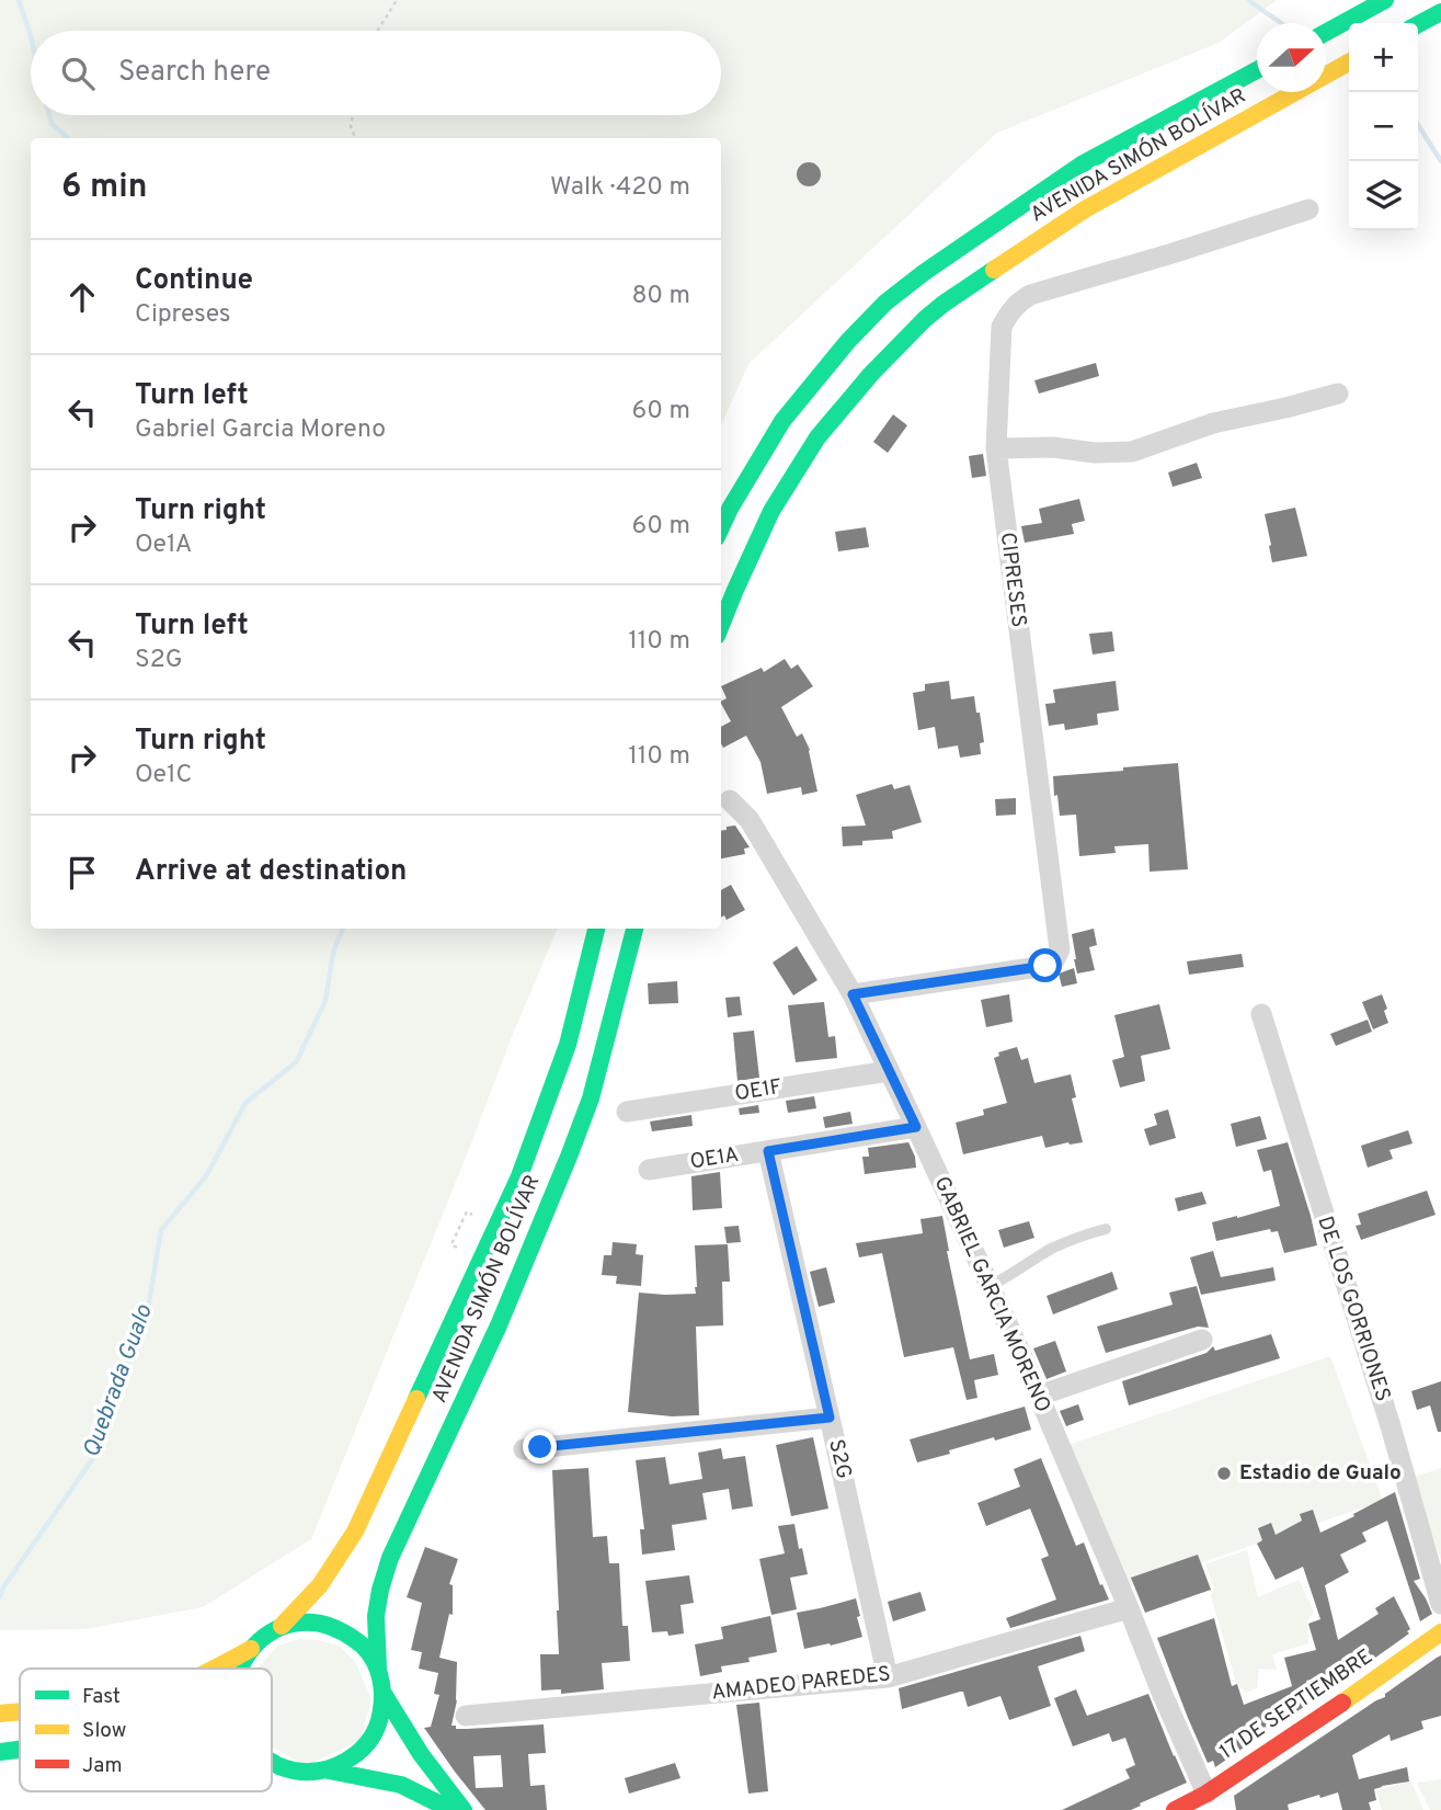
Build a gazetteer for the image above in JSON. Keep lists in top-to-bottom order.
{
  "streets": {
    "main road": ["AVENIDA SIMÓN BOLÍVAR", "17 DE SEPTIEMBRE"],
    "street": [
      "CIPRESES",
      "OE1F",
      "OE1A",
      "GABRIEL GARCIA MORENO",
      "DE LOS GORRIONES",
      "S2G",
      "AMADEO PAREDES"
    ]
  },
  "crossings": [
    ["CIPRESES", "GABRIEL GARCIA MORENO"],
    ["OE1F", "GABRIEL GARCIA MORENO"],
    ["OE1A", "GABRIEL GARCIA MORENO"],
    ["OE1A", "S2G"],
    ["GABRIEL GARCIA MORENO", "AMADEO PAREDES"],
    ["GABRIEL GARCIA MORENO", "17 DE SEPTIEMBRE"],
    ["S2G", "AMADEO PAREDES"]
  ],
  "water": ["Quebrada Gualo"],
  "places": ["Estadio de Gualo"],
  "legend": ["Fast", "Slow", "Jam"],
  "north": "right",
  "page": {
    "map_buttons": ["+", "−"],
    "search": "Search here",
    "heading": ["6 min", "Walk · 420 m"],
    "list": [
      ["Continue", "Cipreses", "80 m"],
      ["Turn left", "Gabriel Garcia Moreno", "60 m"],
      ["Turn right", "Oe1A", "60 m"],
      ["Turn left", "S2G", "110 m"],
      ["Turn right", "Oe1C", "110 m"],
      "Arrive at destination"
    ]
  }
}
